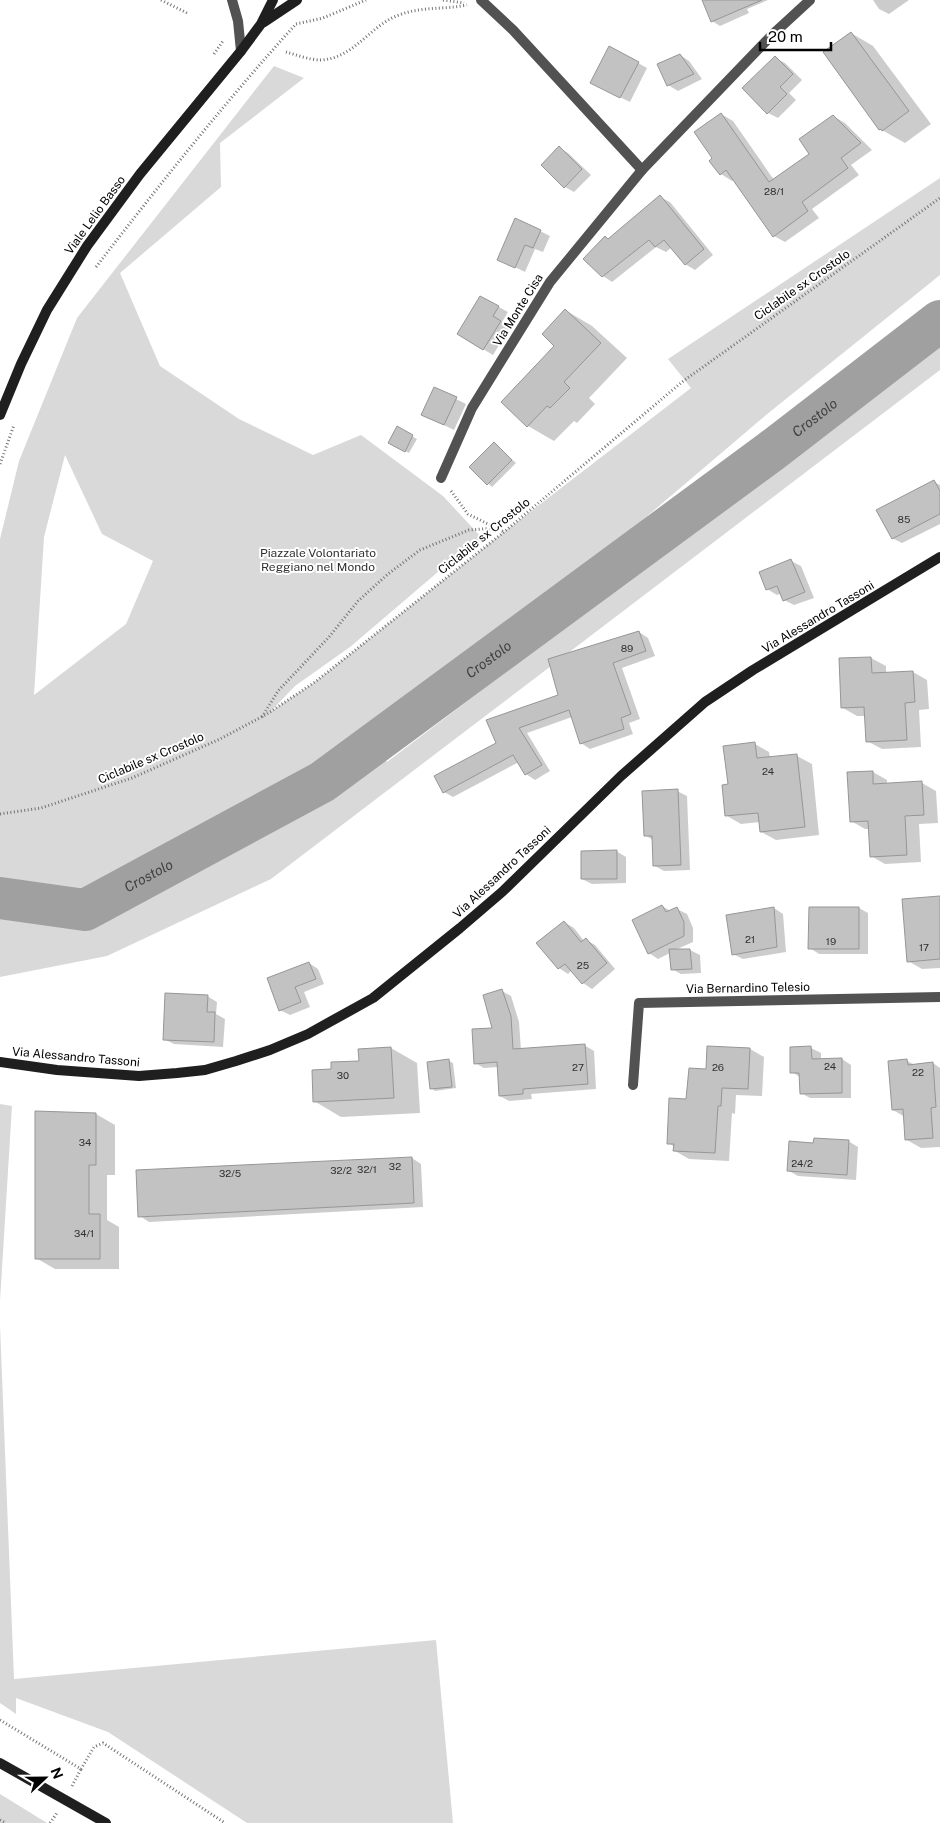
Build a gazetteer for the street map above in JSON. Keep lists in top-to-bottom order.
{
  "streets": {
    "street": [
      "Viale Lelio Basso",
      "Via Monte Cisa",
      "Via Alessandro Tassoni",
      "Via Bernardino Telesio"
    ],
    "path": ["Ciclabile sx Crostolo"]
  },
  "water": ["Crostolo"],
  "parks": ["Piazzale Volontariato Reggiano nel Mondo"],
  "house_numbers": [
    "28/1",
    "85",
    "89",
    "24",
    "21",
    "19",
    "17",
    "25",
    "24",
    "27",
    "26",
    "22",
    "30",
    "34",
    "24/2",
    "32",
    "32/1",
    "32/2",
    "32/5",
    "34/1"
  ],
  "scale_bar": "20 m",
  "north": "right"
}
